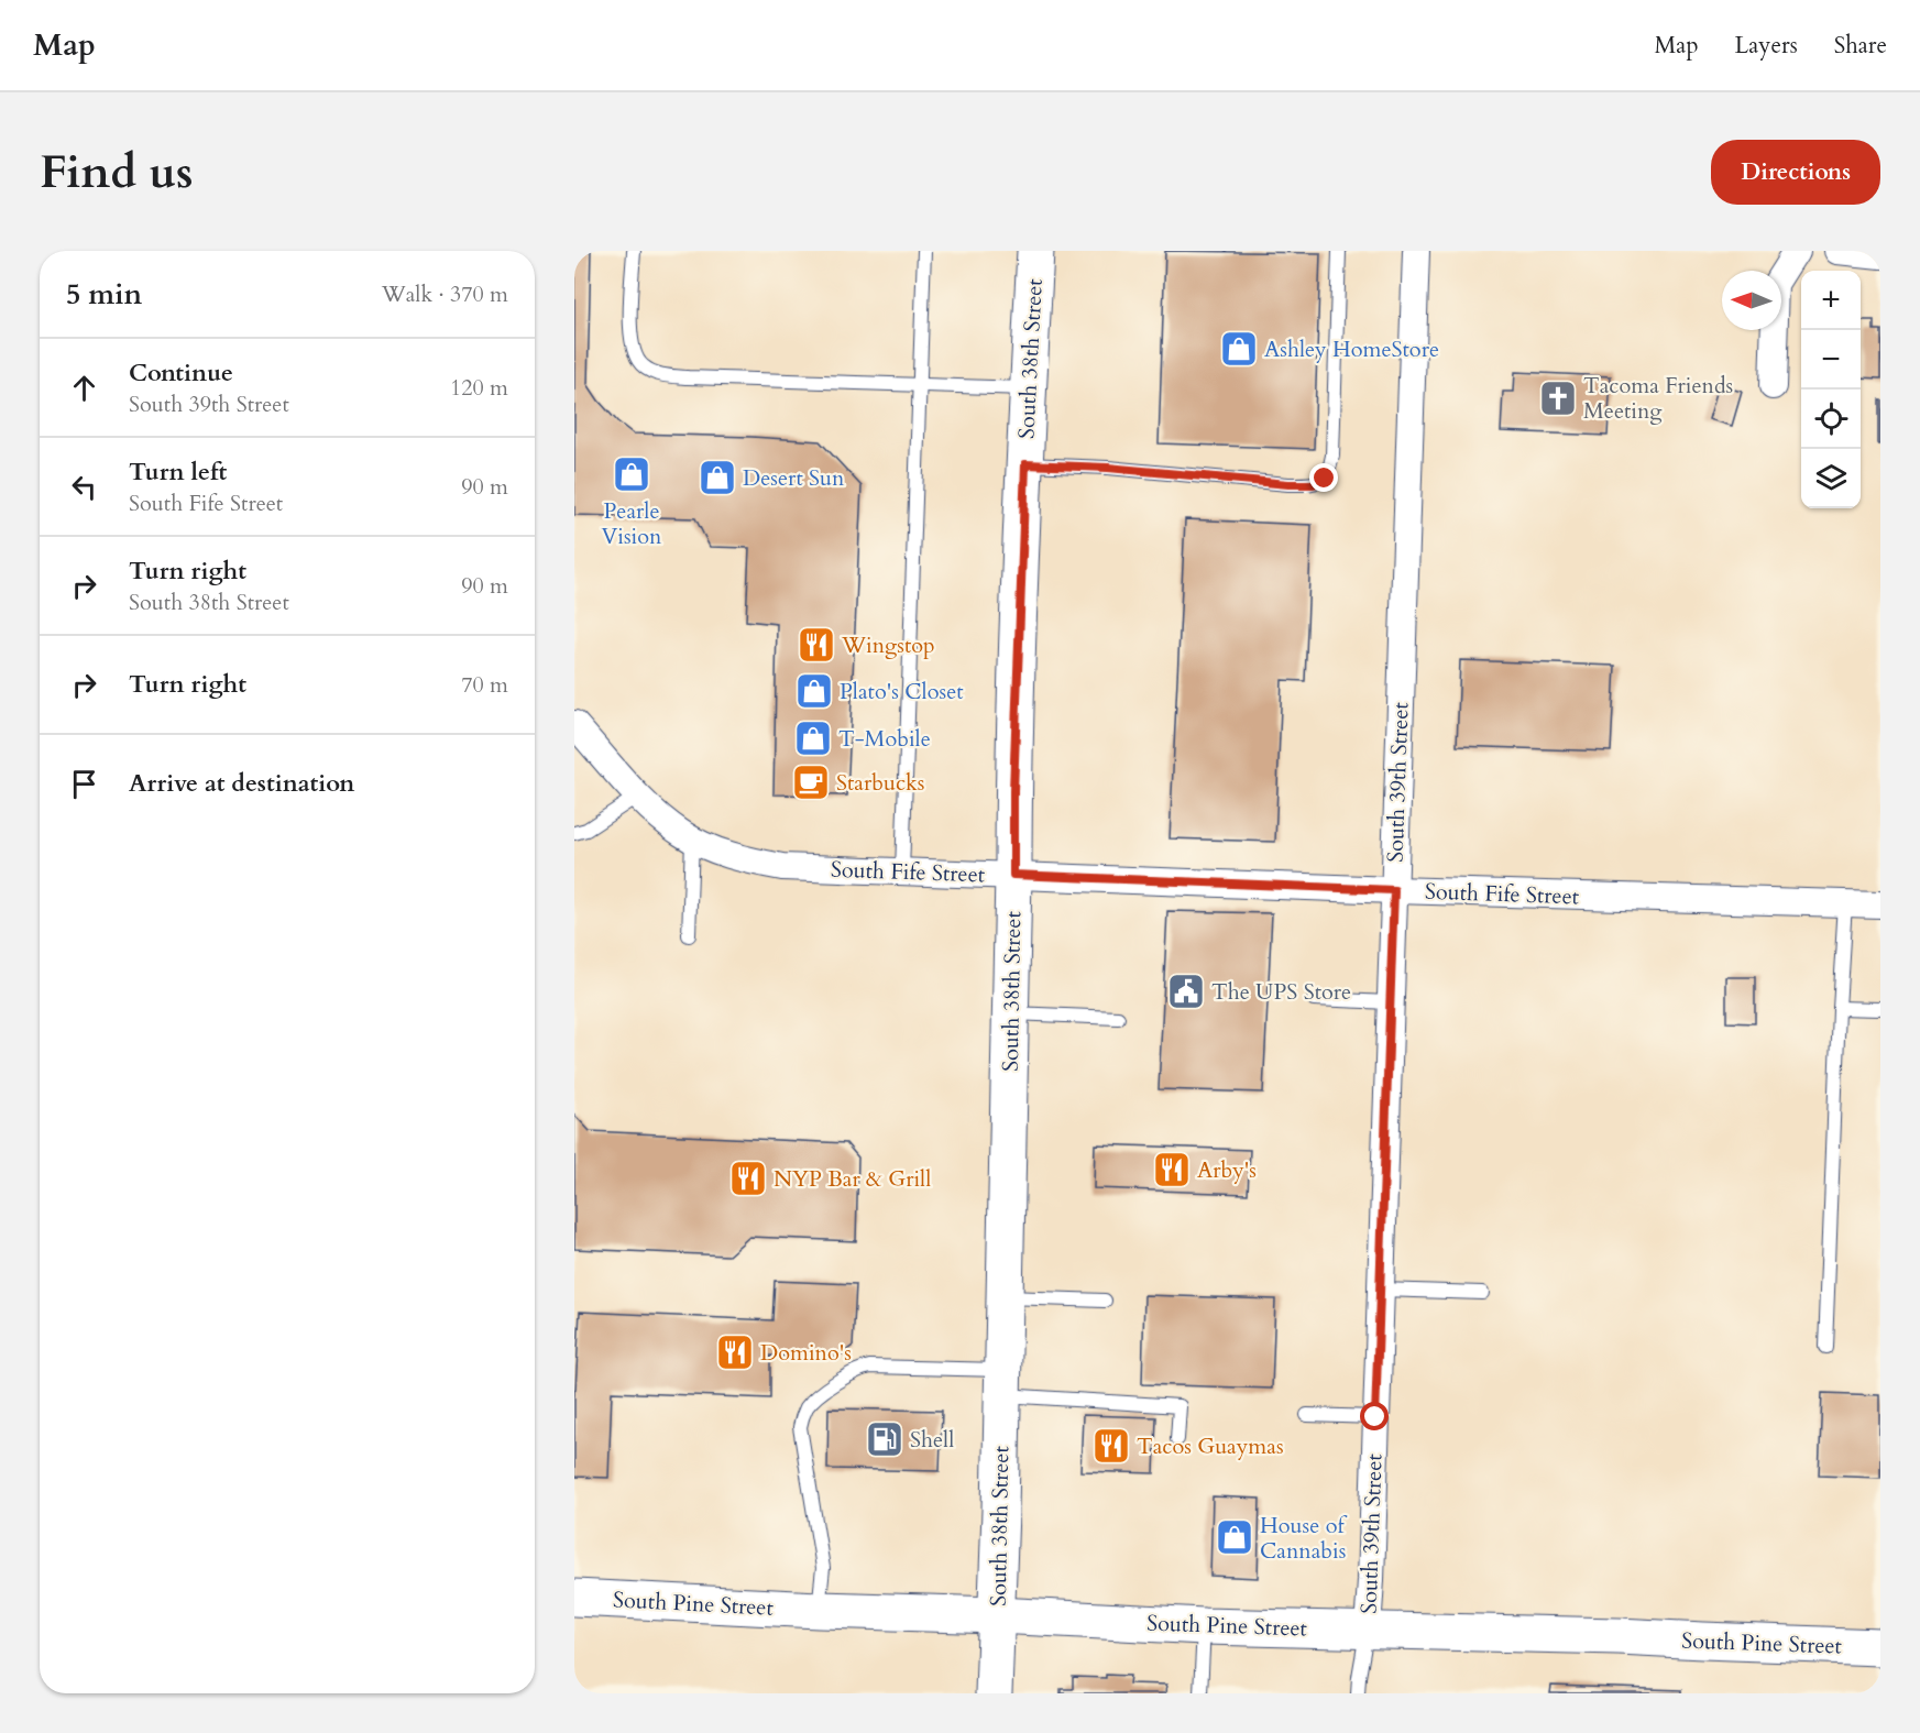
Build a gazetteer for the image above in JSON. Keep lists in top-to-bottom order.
{
  "streets": {
    "main road": ["South 38th Street", "South Pine Street"],
    "street": ["South 39th Street", "South Fife Street"]
  },
  "crossings": [
    ["South 38th Street", "South Fife Street"],
    ["South 38th Street", "South Pine Street"],
    ["South 39th Street", "South Fife Street"],
    ["South 39th Street", "South Pine Street"]
  ],
  "places": {
    "shop": [
      "Ashley HomeStore",
      "Pearle Vision",
      "Desert Sun",
      "Plato's Closet",
      "T-Mobile",
      "House of Cannabis"
    ],
    "church": ["Tacoma Friends Meeting"],
    "restaurant": [
      "Wingstop",
      "Arby's",
      "NYP Bar & Grill",
      "Domino's",
      "Tacos Guaymas"
    ],
    "cafe": ["Starbucks"],
    "public building": ["The UPS Store"],
    "fuel station": ["Shell"]
  },
  "north": "left",
  "page": {
    "header": "Map",
    "nav": ["Map", "Layers", "Share"],
    "buttons": "Directions",
    "title": "Find us",
    "heading": ["5 min", "Walk · 370 m"],
    "map_buttons": ["+", "−"],
    "list": [
      ["Continue", "South 39th Street", "120 m"],
      ["Turn left", "South Fife Street", "90 m"],
      ["Turn right", "South 38th Street", "90 m"],
      ["Turn right", "70 m"],
      "Arrive at destination"
    ]
  }
}
